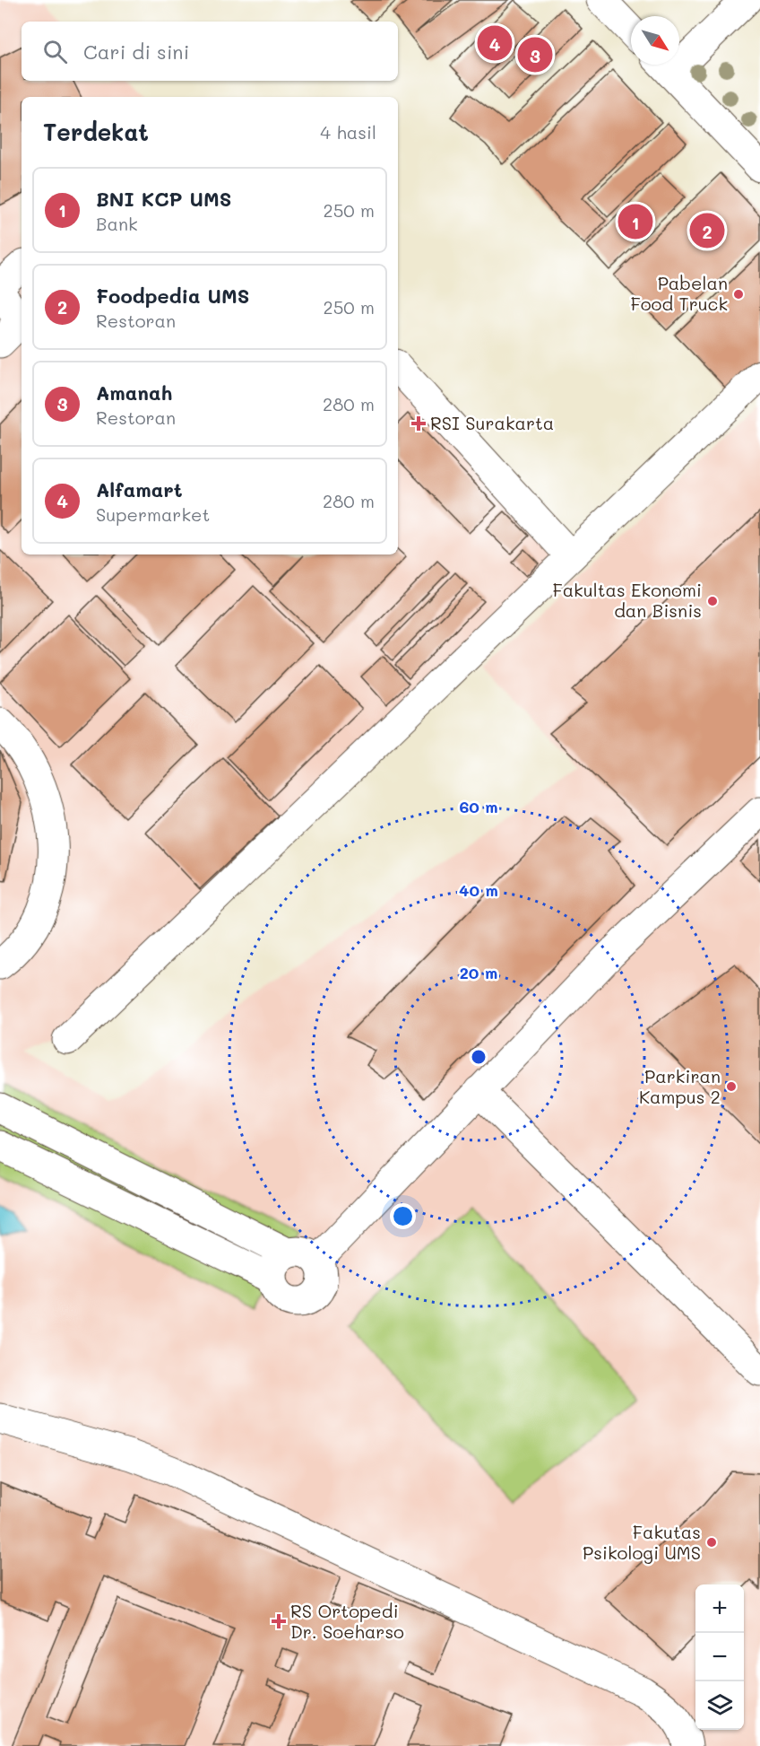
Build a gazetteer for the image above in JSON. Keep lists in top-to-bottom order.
{
  "places": {
    "other": [
      "Pabelan Food Truck",
      "Fakultas Ekonomi dan Bisnis",
      "Parkiran Kampus 2",
      "Fakutas Psikologi UMS"
    ],
    "health": ["RSI Surakarta", "RS Ortopedi Dr. Soeharso"]
  },
  "north": "bottom right",
  "page": {
    "search": "Cari di sini",
    "pins": [
      "4",
      "3",
      "1",
      "2"
    ],
    "heading": ["Terdekat", "4 hasil"],
    "list": [
      {
        "mark": "1",
        "name": "BNI KCP UMS",
        "note": "Bank",
        "value": "250 m"
      },
      {
        "mark": "2",
        "name": "Foodpedia UMS",
        "note": "Restoran",
        "value": "250 m"
      },
      {
        "mark": "3",
        "name": "Amanah",
        "note": "Restoran",
        "value": "280 m"
      },
      {
        "mark": "4",
        "name": "Alfamart",
        "note": "Supermarket",
        "value": "280 m"
      }
    ],
    "map_buttons": ["+", "−"]
  },
  "rings": ["60 m", "40 m", "20 m"]
}
